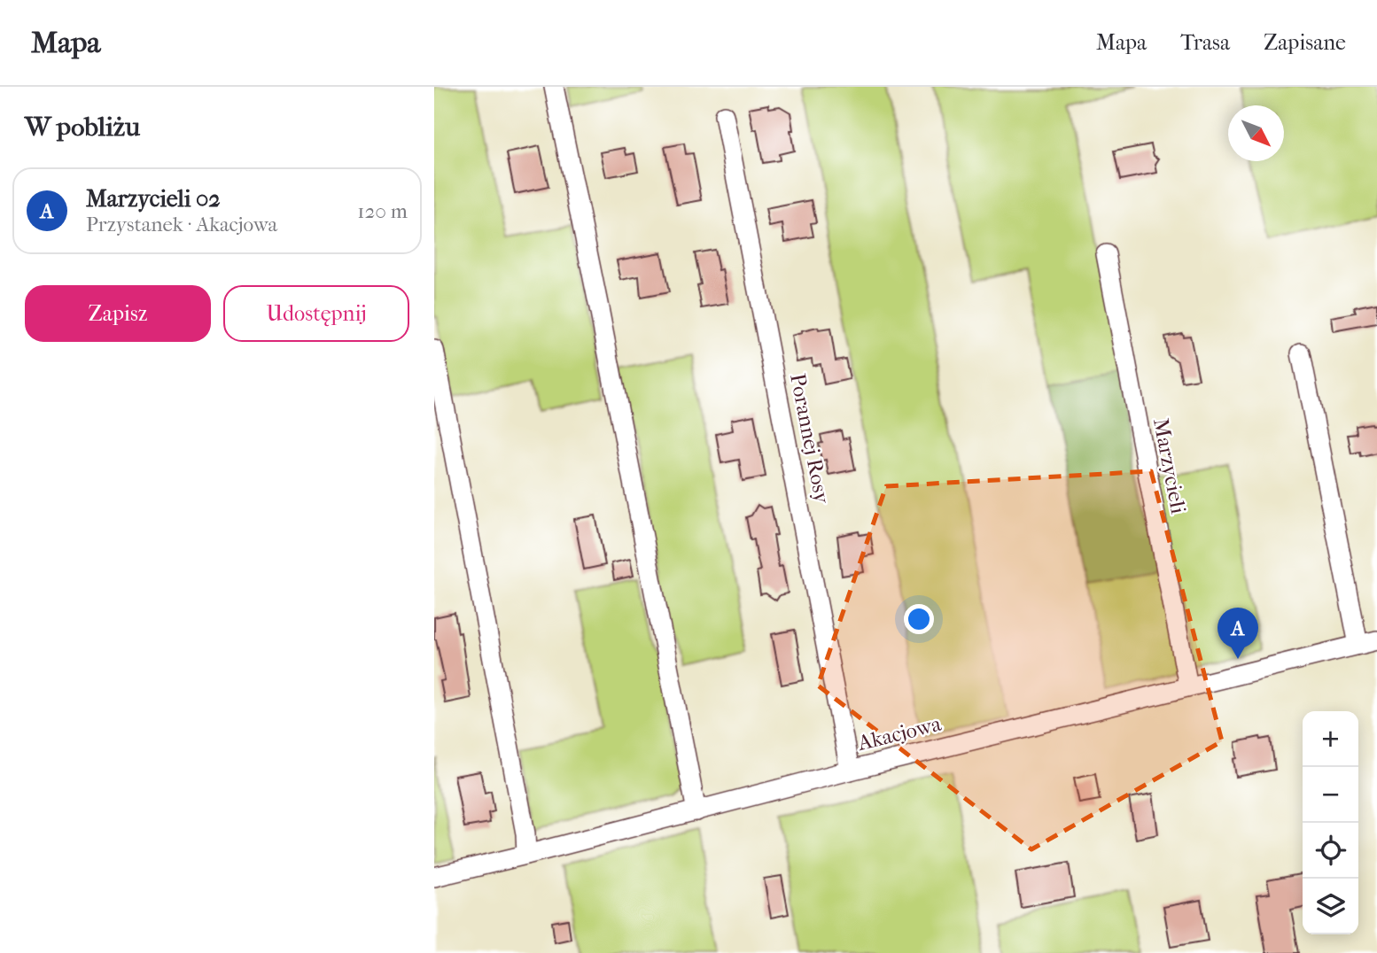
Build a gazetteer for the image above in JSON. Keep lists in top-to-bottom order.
{
  "streets": {
    "street": ["Porannej Rosy", "Marzycieli", "Akacjowa"]
  },
  "crossings": [
    ["Porannej Rosy", "Akacjowa"],
    ["Marzycieli", "Akacjowa"]
  ],
  "north": "bottom right",
  "page": {
    "header": "Mapa",
    "nav": ["Mapa", "Trasa", "Zapisane"],
    "heading": "W pobliżu",
    "list": [
      {
        "mark": "A",
        "name": "Marzycieli 02",
        "note": "Przystanek · Akacjowa",
        "value": "120 m"
      }
    ],
    "buttons": ["Zapisz", "Udostępnij"],
    "pins": "A",
    "map_buttons": ["+", "−"]
  }
}
